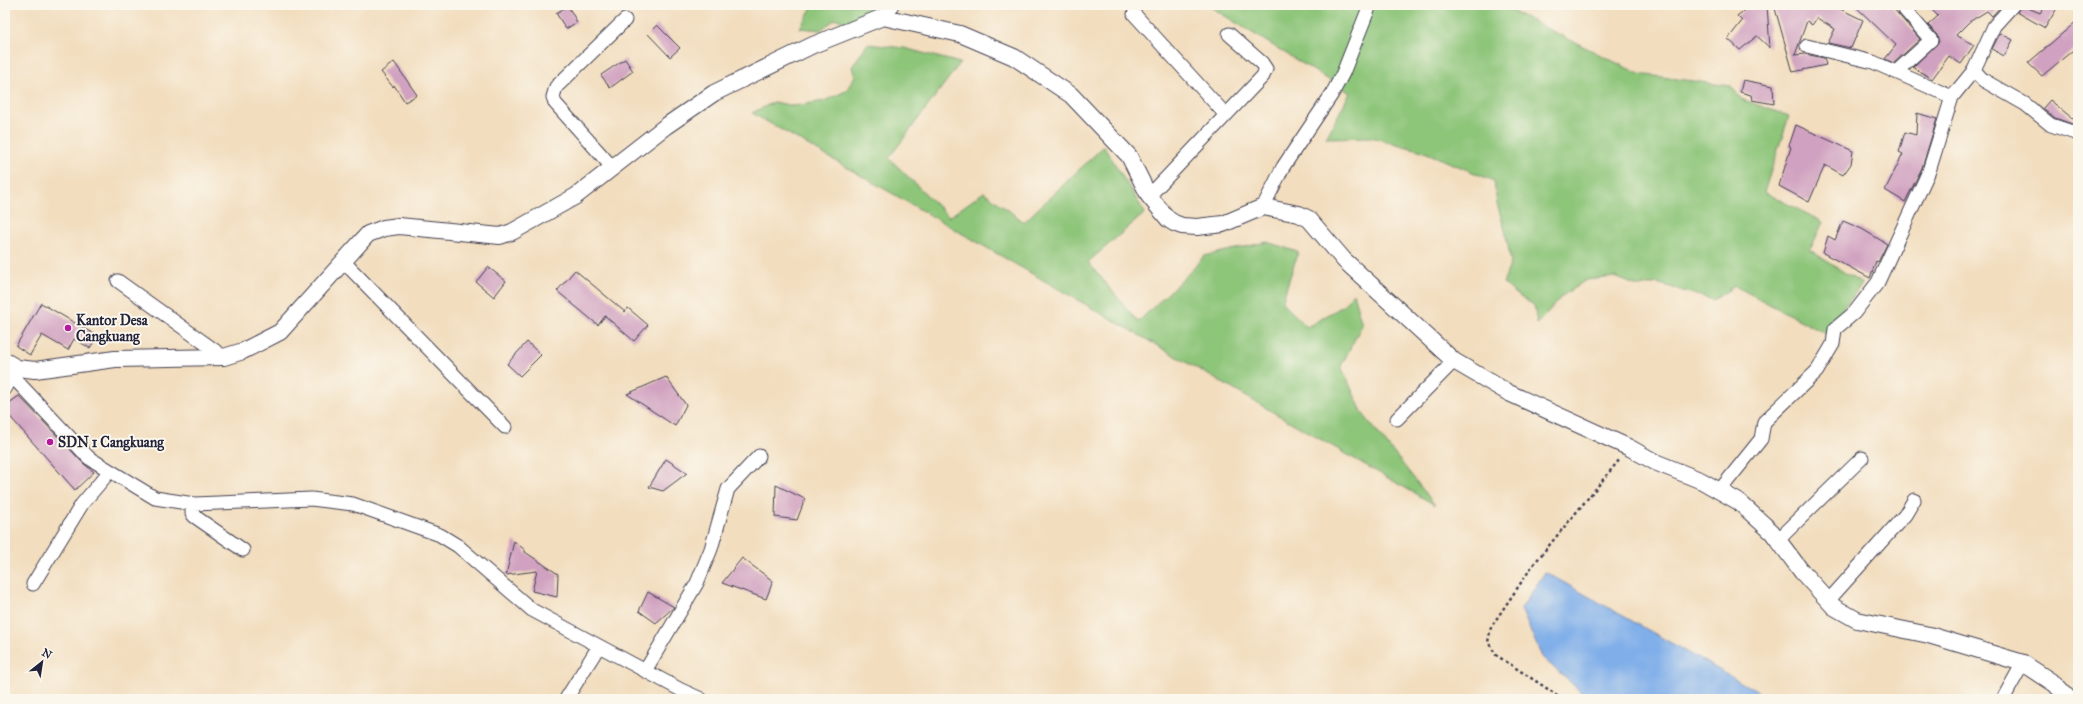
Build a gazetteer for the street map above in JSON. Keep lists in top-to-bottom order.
{
  "places": ["Kantor Desa Cangkuang", "SDN 1 Cangkuang"],
  "north": "top right"
}
